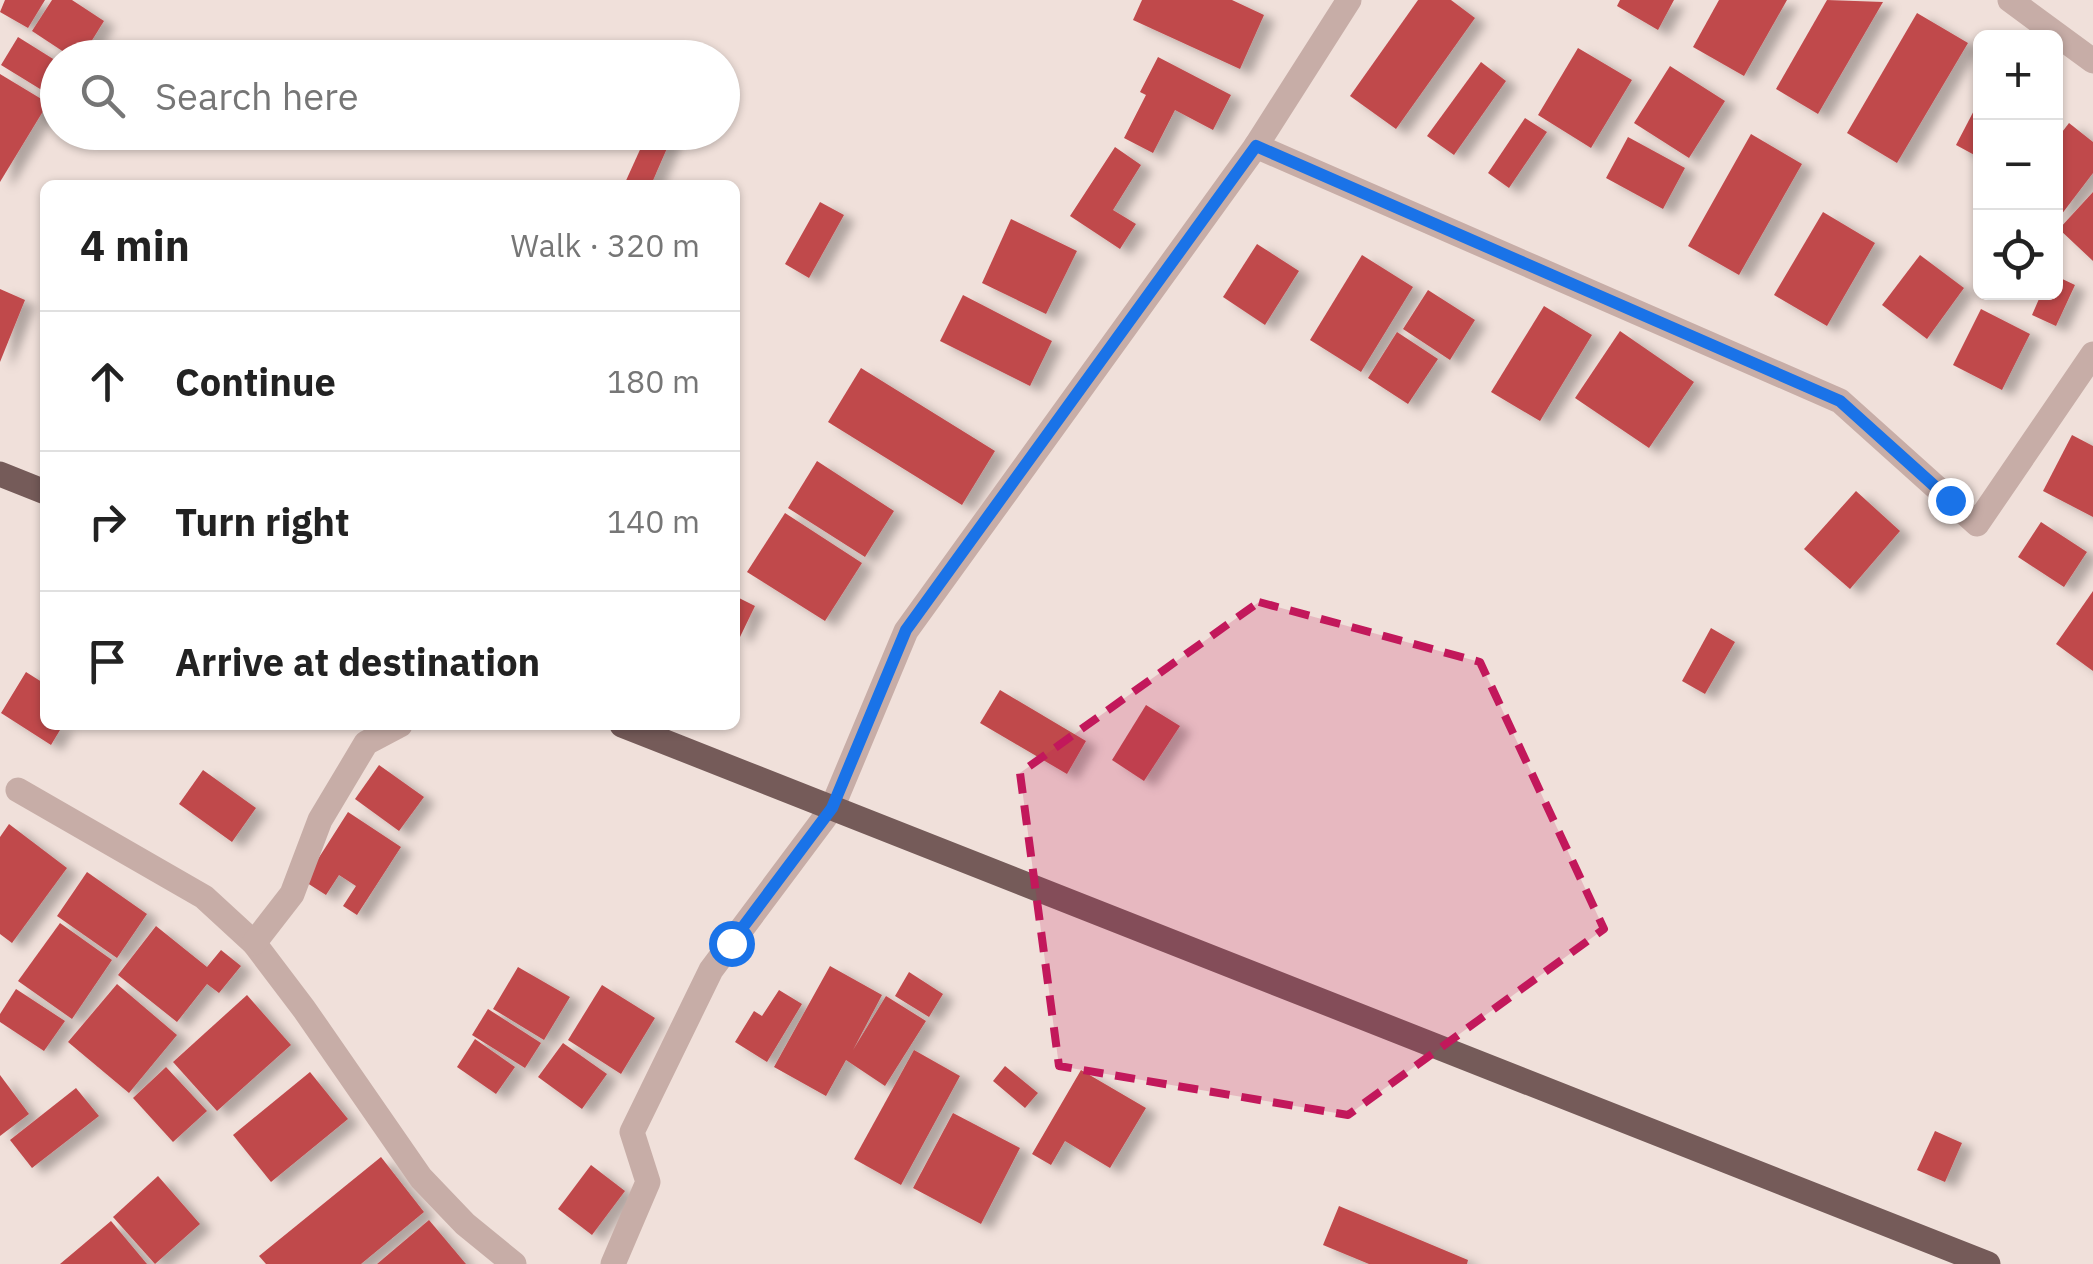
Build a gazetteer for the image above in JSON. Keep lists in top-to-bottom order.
{
  "page": {
    "map_buttons": ["+", "−"],
    "search": "Search here",
    "heading": ["4 min", "Walk · 320 m"],
    "list": [
      ["Continue", "180 m"],
      ["Turn right", "140 m"],
      "Arrive at destination"
    ]
  }
}
